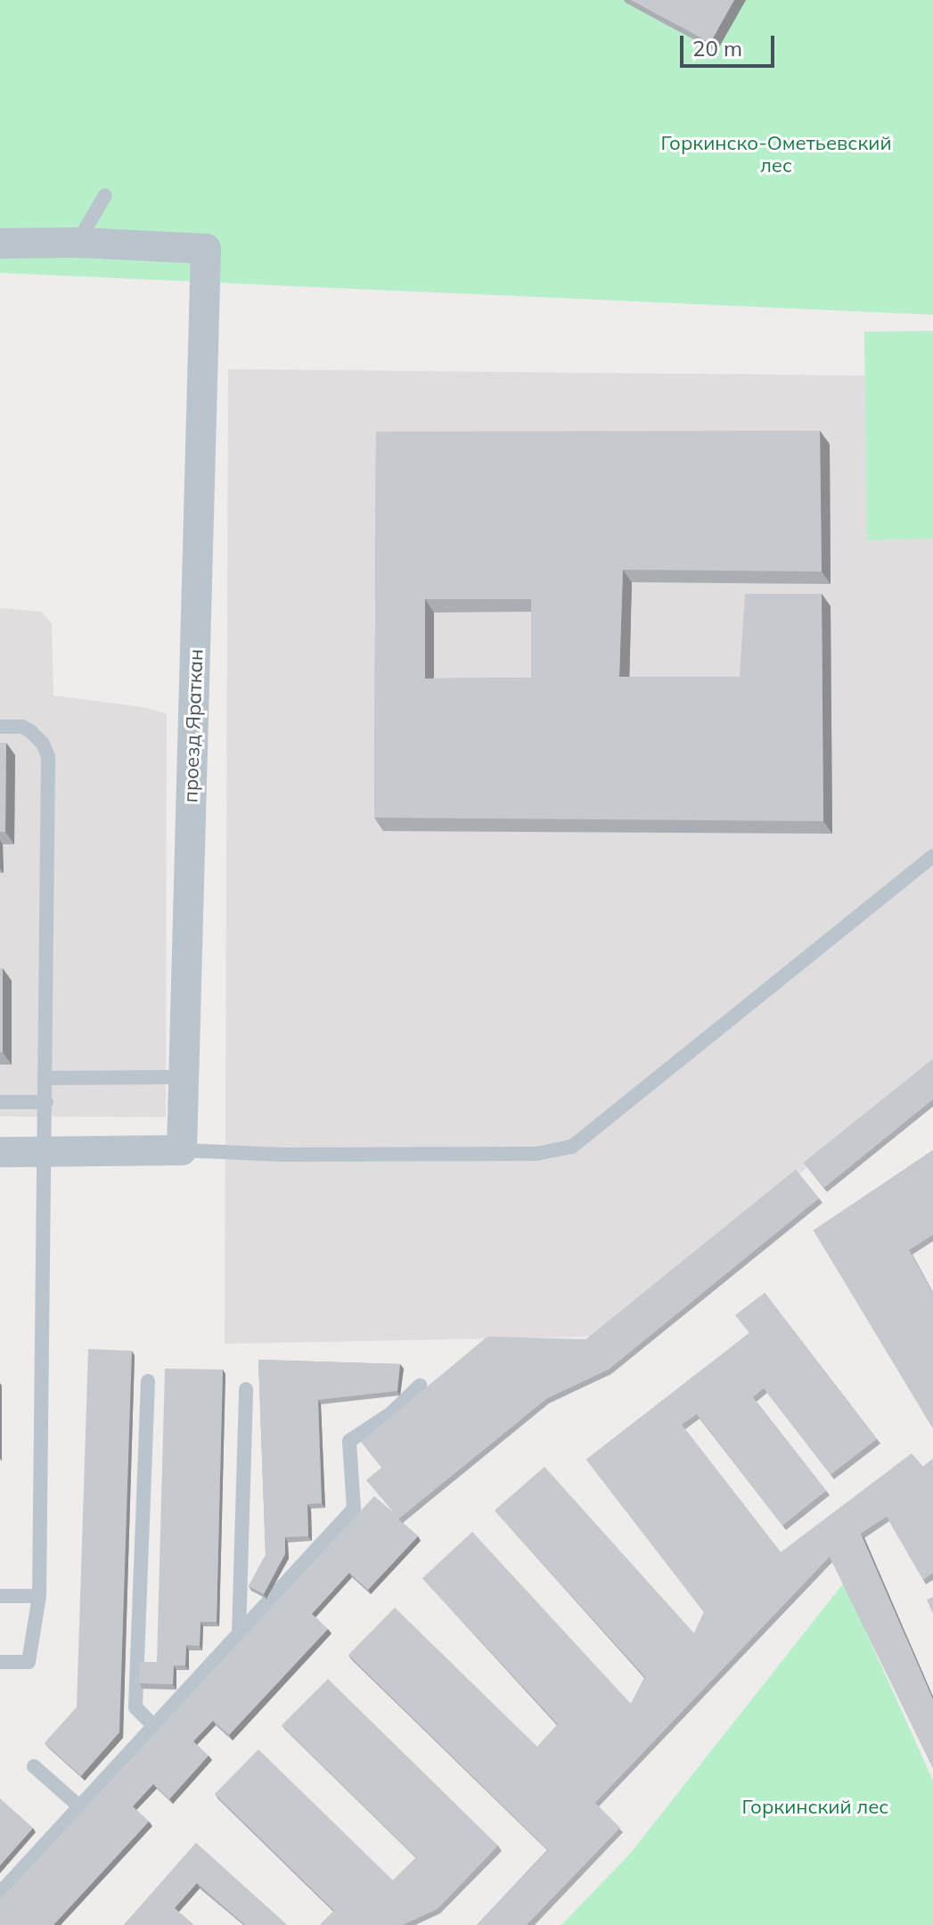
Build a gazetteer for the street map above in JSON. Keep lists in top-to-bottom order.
{
  "streets": {
    "street": ["проезд Яраткан"]
  },
  "parks": ["Горкинско-Ометьевский лес", "Горкинский лес"],
  "scale_bar": "20 m"
}
